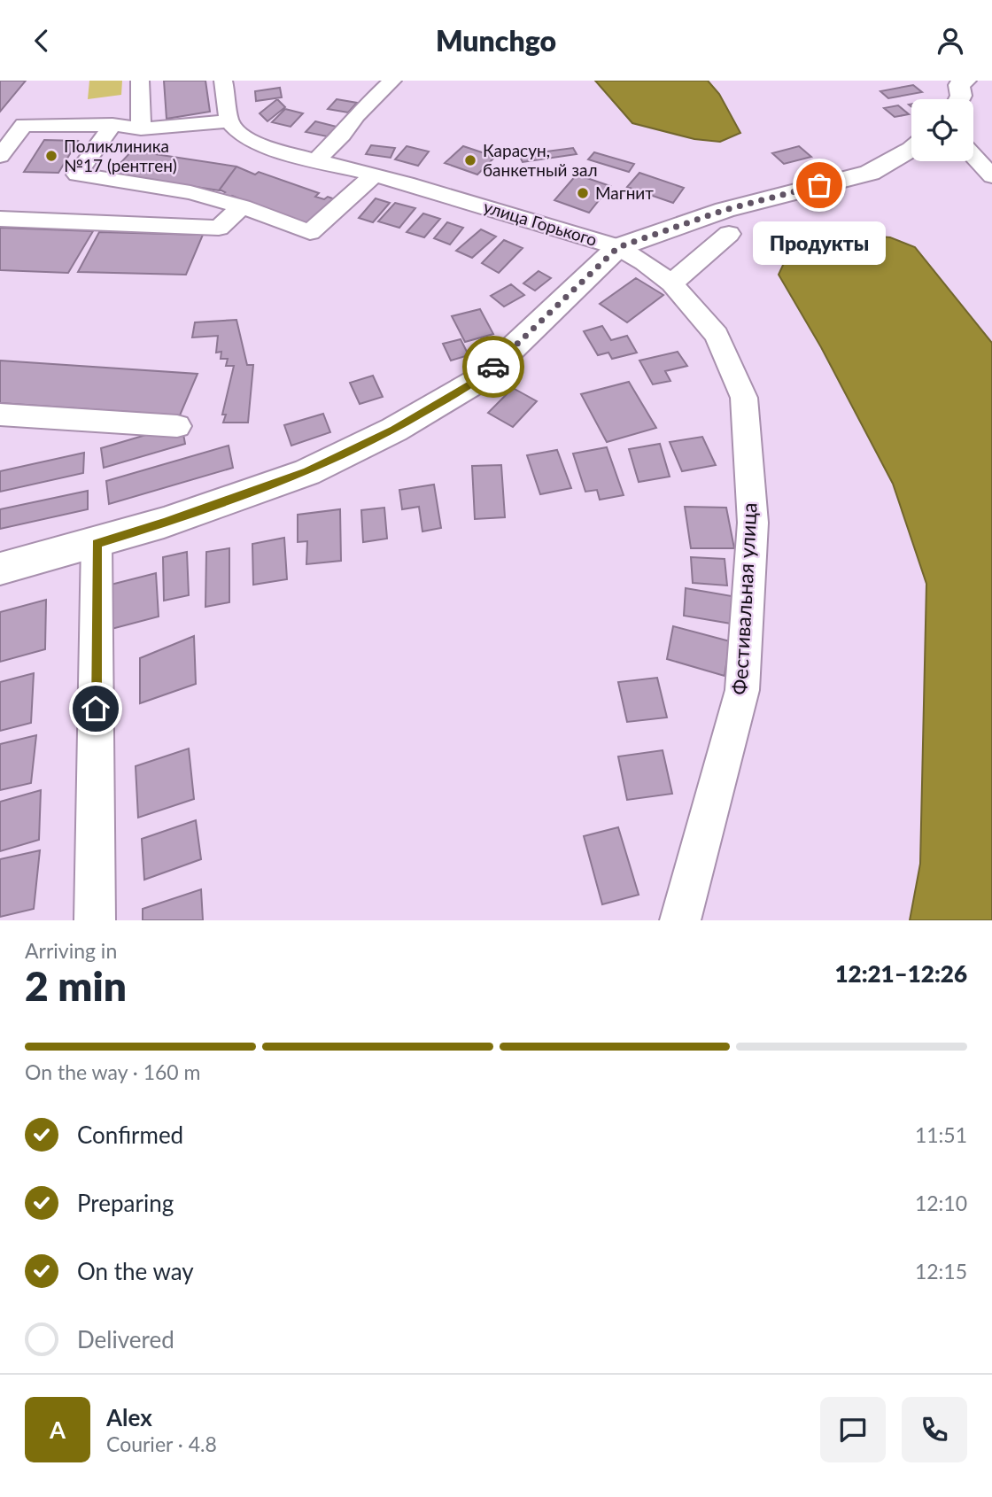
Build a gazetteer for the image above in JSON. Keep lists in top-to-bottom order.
{
  "streets": {
    "main road": ["улица Горького"],
    "street": ["Фестивальная улица"]
  },
  "crossings": [
    ["улица Горького", "Фестивальная улица"]
  ],
  "places": [
    "Поликлиника №17 (рентген)",
    "Карасун, банкетный зал",
    "Продукты",
    "Магнит"
  ],
  "page": {
    "header": "Munchgo",
    "bubble": "Продукты",
    "heading": ["2 min", "Arriving in", "12:21–12:26"],
    "panel": ["Alex", "Courier · 4.8"],
    "bar": "On the way · 160 m",
    "list": [
      ["Confirmed", "11:51"],
      ["Preparing", "12:10"],
      ["On the way", "12:15"],
      "Delivered"
    ],
    "round": "A"
  }
}
